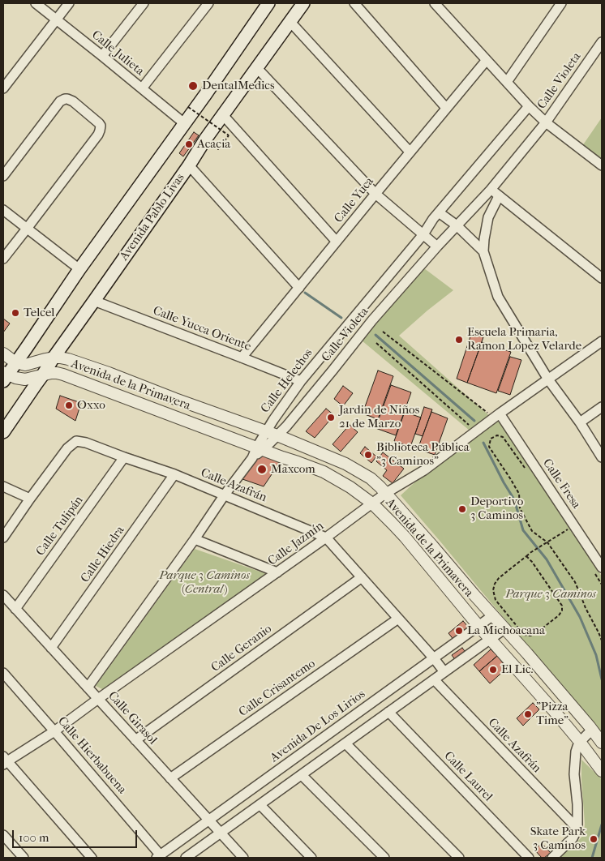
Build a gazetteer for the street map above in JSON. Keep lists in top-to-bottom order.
{
  "streets": {
    "main road": ["Avenida Pablo Livas"],
    "street": [
      "Calle Julieta",
      "Calle Violeta",
      "Calle Yuca",
      "Calle Yucca Oriente",
      "Calle Helechos",
      "Avenida de la Primavera",
      "Calle Fresa",
      "Calle Azafrán",
      "Calle Tulipán",
      "Calle Jazmín",
      "Calle Hiedra",
      "Calle Geranio",
      "Calle Crisantemo",
      "Calle Girasol",
      "Avenida De Los Lirios",
      "Calle Hierbabuena",
      "Calle Laurel"
    ]
  },
  "crossings": [
    ["Calle Violeta", "Calle Helechos"],
    ["Calle Violeta", "Avenida de la Primavera"],
    ["Calle Yuca", "Calle Yucca Oriente"],
    ["Avenida Pablo Livas", "Calle Yucca Oriente"],
    ["Avenida Pablo Livas", "Avenida de la Primavera"],
    ["Calle Yucca Oriente", "Calle Helechos"],
    ["Calle Helechos", "Avenida de la Primavera"],
    ["Calle Helechos", "Calle Azafrán"],
    ["Calle Helechos", "Calle Girasol"],
    ["Avenida de la Primavera", "Calle Jazmín"],
    ["Avenida de la Primavera", "Avenida De Los Lirios"],
    ["Calle Fresa", "Calle Jazmín"],
    ["Calle Azafrán", "Calle Tulipán"],
    ["Calle Azafrán", "Calle Jazmín"],
    ["Calle Azafrán", "Calle Hiedra"],
    ["Calle Azafrán", "Calle Geranio"],
    ["Calle Azafrán", "Calle Crisantemo"],
    ["Calle Azafrán", "Avenida De Los Lirios"],
    ["Calle Tulipán", "Calle Girasol"],
    ["Calle Jazmín", "Calle Girasol"],
    ["Calle Jazmín", "Calle Hierbabuena"],
    ["Calle Hiedra", "Calle Girasol"],
    ["Calle Geranio", "Calle Girasol"],
    ["Calle Crisantemo", "Calle Girasol"],
    ["Calle Girasol", "Avenida De Los Lirios"],
    ["Avenida De Los Lirios", "Calle Hierbabuena"]
  ],
  "parks": ["Parque 3 Caminos (Central)", "Parque 3 Caminos"],
  "places": [
    "DentalMedics",
    "Acacia",
    "Telcel",
    "Escuela Primaria, Ramon Lopez Velarde",
    "Oxxo",
    "Jardin de Niños 21 de Marzo",
    "Biblioteca Pública \"3 Caminos\"",
    "Maxcom",
    "Deportivo 3 Caminos",
    "La Michoacana",
    "El Lic.",
    "\"Pizza Time\"",
    "Skate Park 3 Caminos"
  ],
  "scale_bar": "100 m"
}
